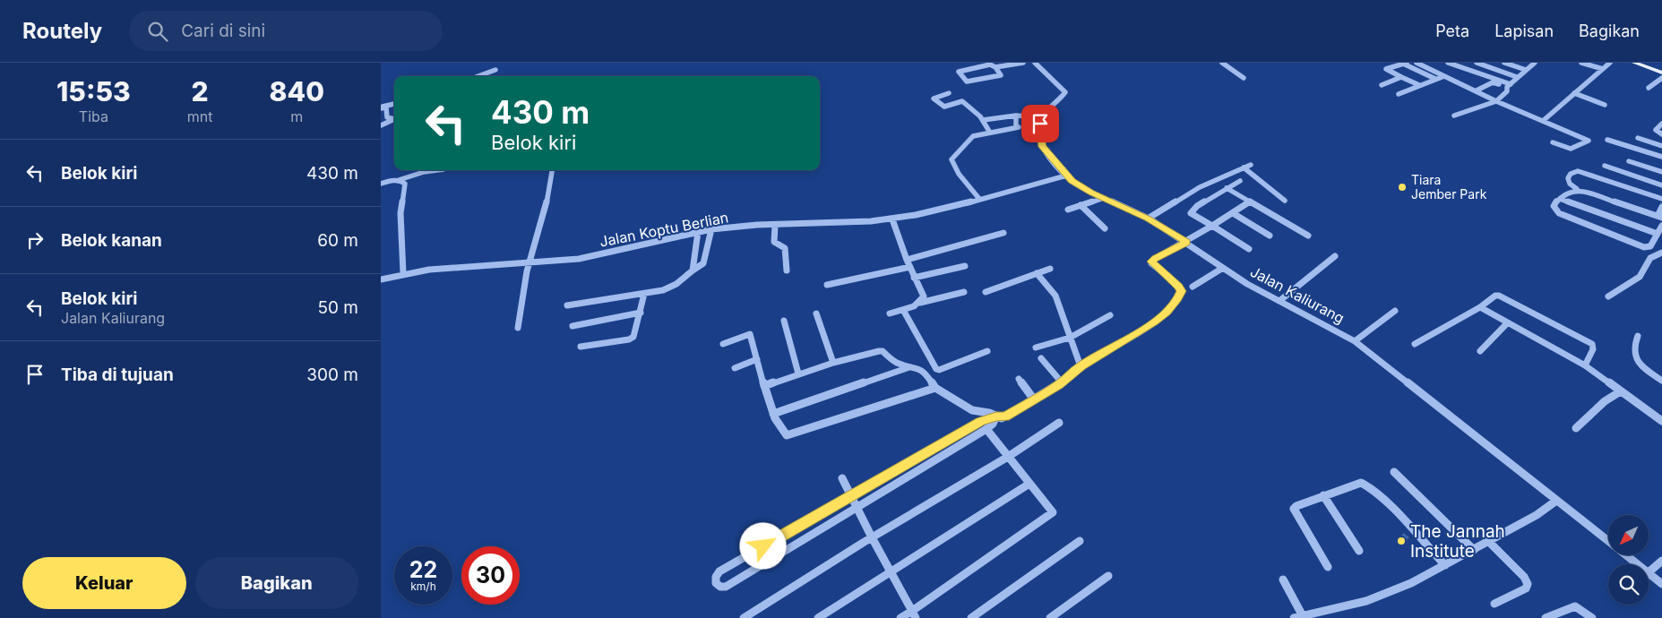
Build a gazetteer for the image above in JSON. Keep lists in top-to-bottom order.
{
  "streets": {
    "street": ["Jalan Koptu Berlian", "Jalan Kaliurang"]
  },
  "crossings": [
    ["Jalan Koptu Berlian", "Jalan Kaliurang"]
  ],
  "places": ["Tiara Jember Park", "The Jannah Institute"],
  "north": "bottom left",
  "page": {
    "header": "Routely",
    "search": "Cari di sini",
    "nav": ["Peta", "Lapisan", "Bagikan"],
    "eta": [
      "15:53",
      "Tiba",
      "2",
      "mnt",
      "840",
      "m"
    ],
    "turn": ["430 m", "Belok kiri"],
    "list": [
      {
        "name": "Belok kiri",
        "value": "430 m"
      },
      {
        "name": "Belok kanan",
        "value": "60 m"
      },
      {
        "name": "Belok kiri",
        "note": "Jalan Kaliurang",
        "value": "50 m"
      },
      {
        "name": "Tiba di tujuan",
        "value": "300 m"
      }
    ],
    "speed": "22 km/h",
    "limit": "30",
    "buttons": ["Keluar", "Bagikan"]
  }
}
